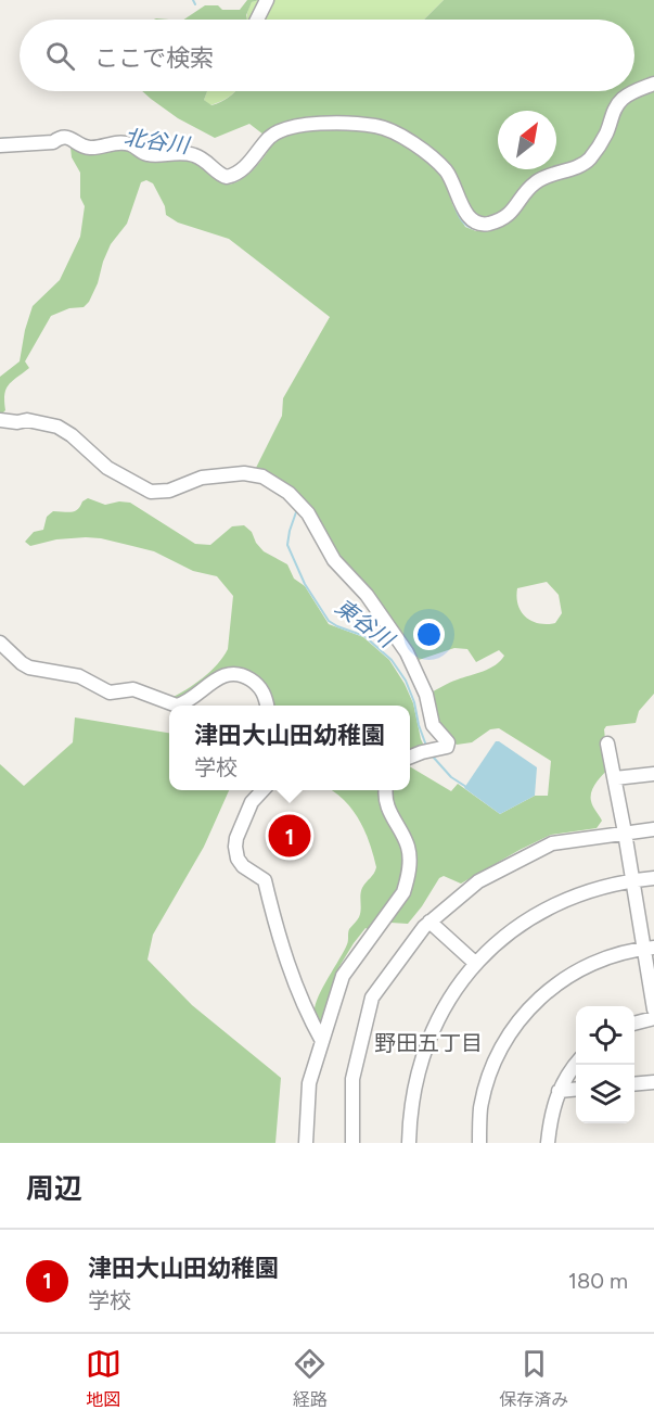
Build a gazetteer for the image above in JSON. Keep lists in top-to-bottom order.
{
  "districts": ["野田五丁目"],
  "water": ["北谷川", "東谷川"],
  "north": "top right",
  "page": {
    "search": "ここで検索",
    "popup": ["津田大山田幼稚園", "学校"],
    "pins": "1",
    "heading": "周辺",
    "list": [
      {
        "mark": "1",
        "name": "津田大山田幼稚園",
        "note": "学校",
        "value": "180 m"
      }
    ],
    "nav": ["地図", "経路", "保存済み"]
  }
}
